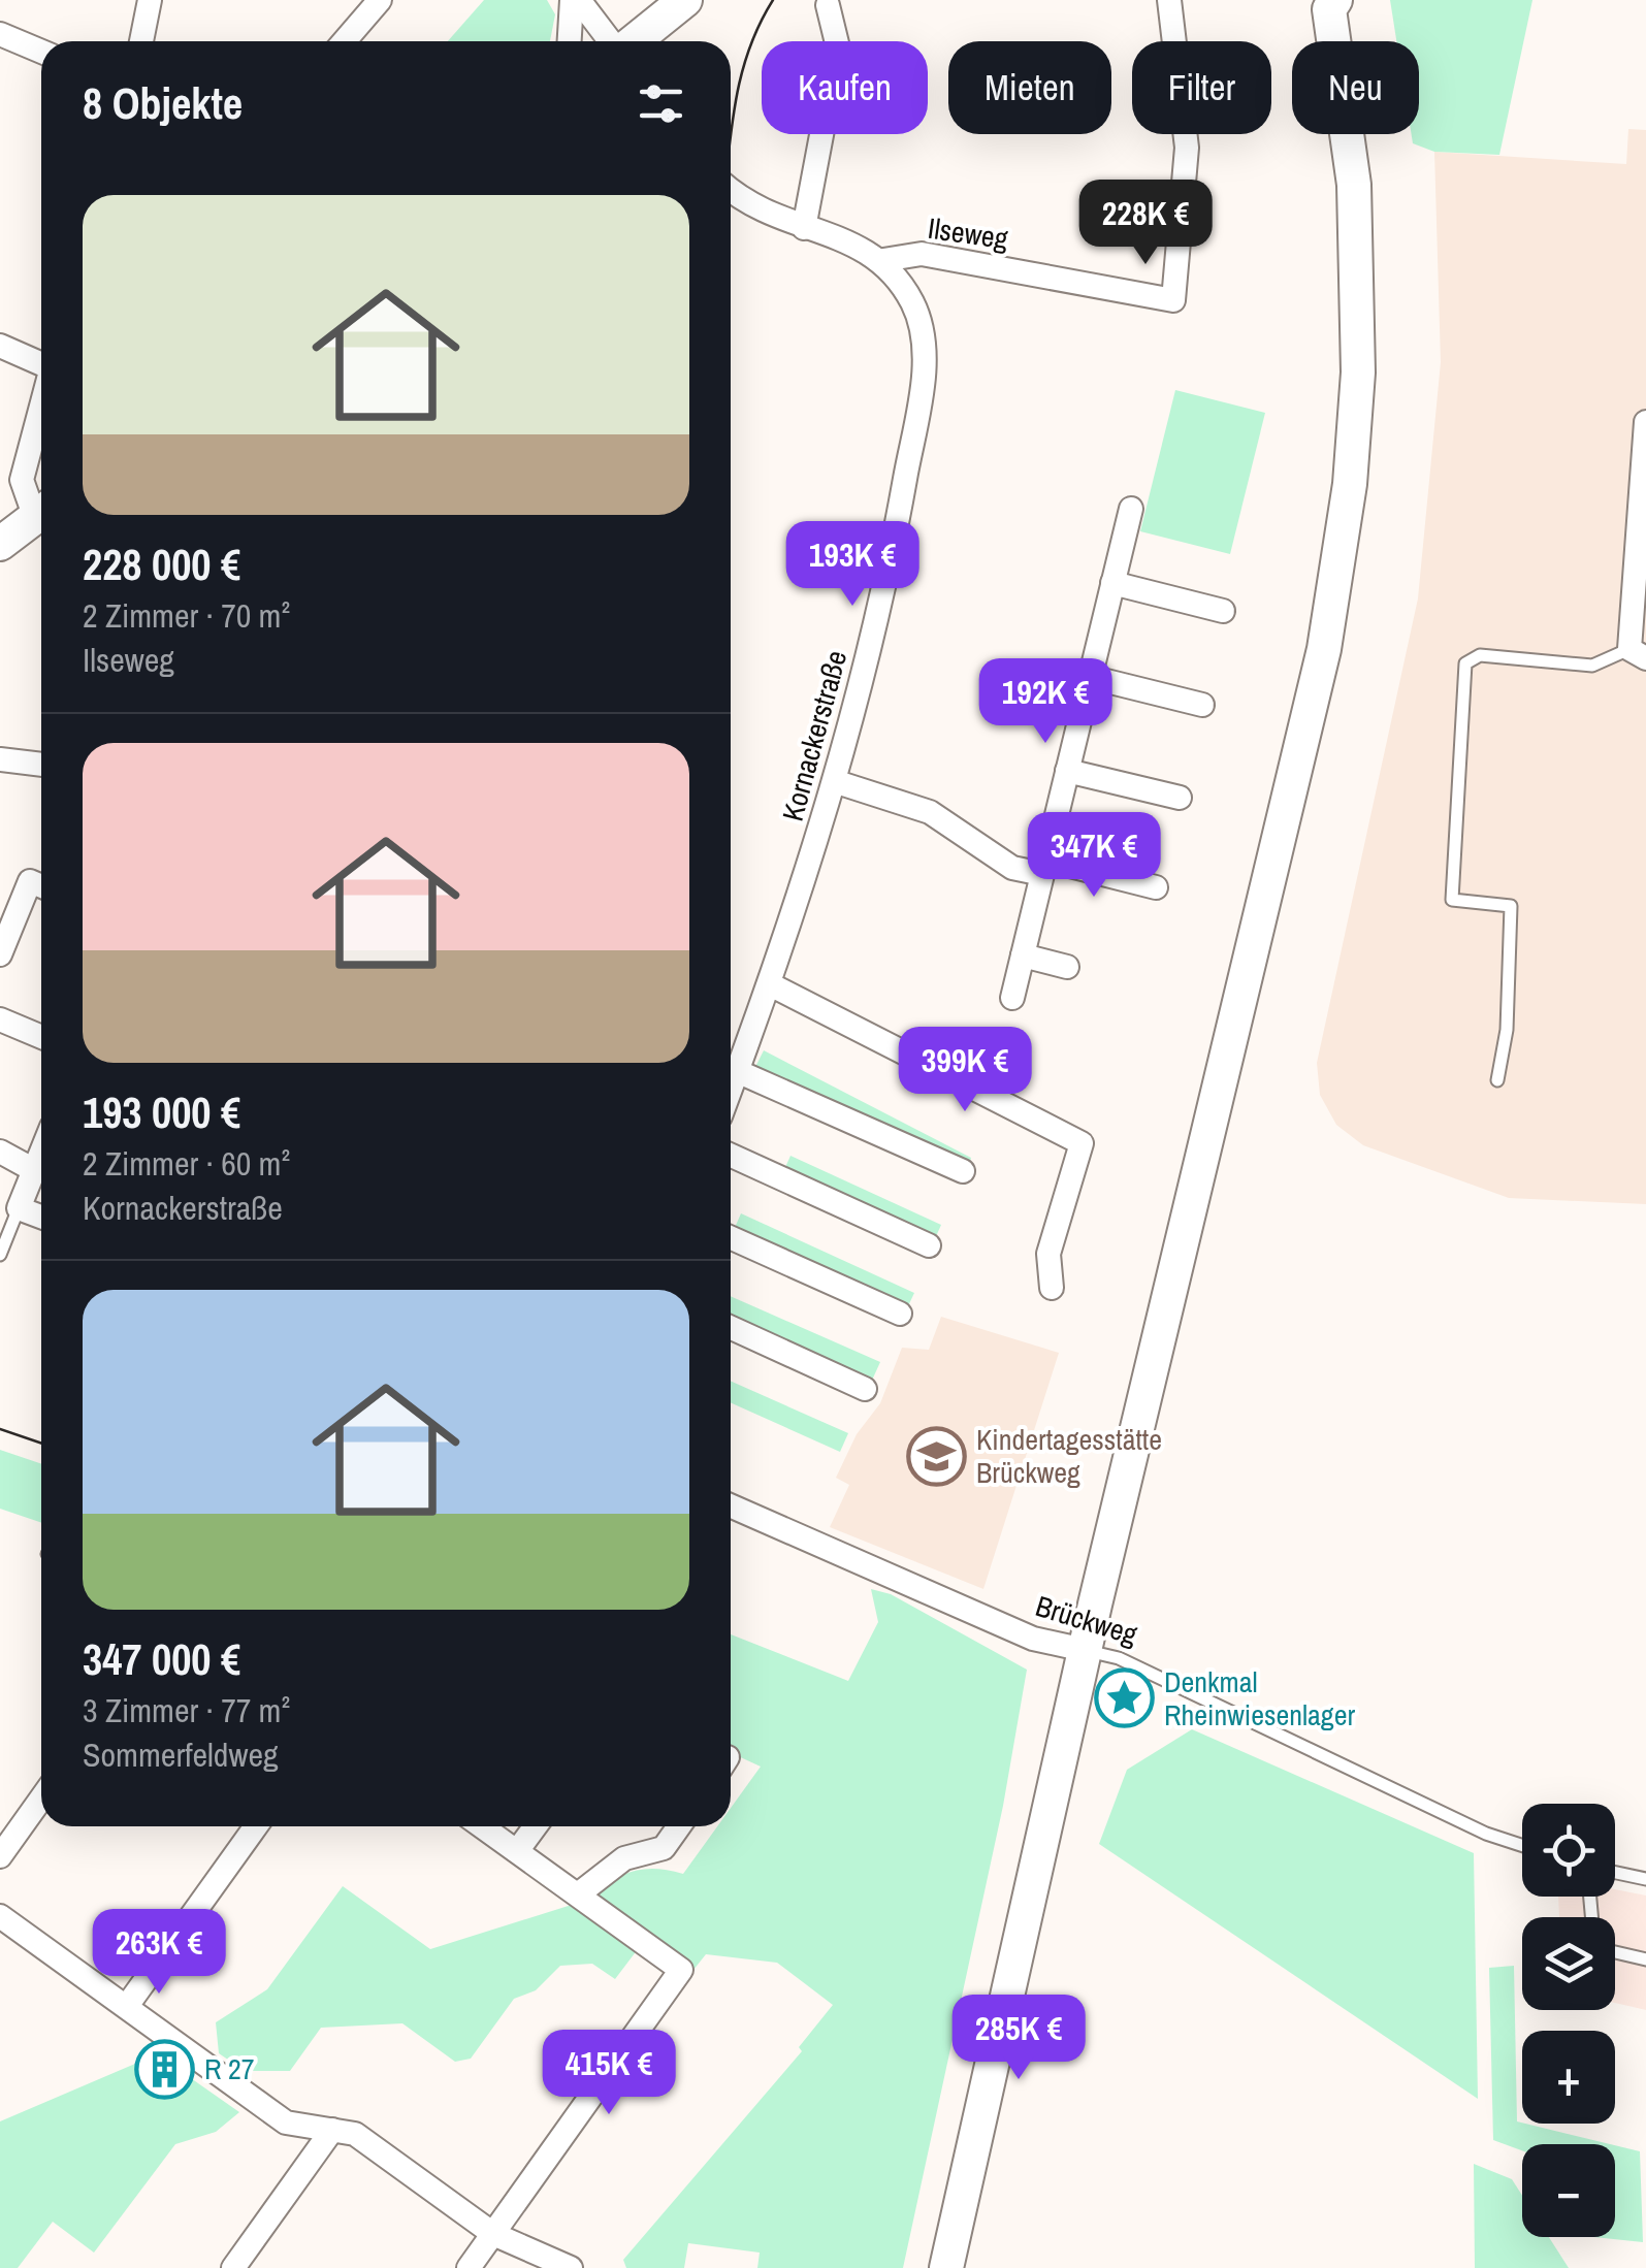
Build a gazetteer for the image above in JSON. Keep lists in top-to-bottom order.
{
  "streets": {
    "street": ["Ilseweg", "Kornackerstraße", "Brückweg"]
  },
  "crossings": [
    ["Ilseweg", "Kornackerstraße"]
  ],
  "places": {
    "school or university": ["Kindertagesstätte Brückweg"],
    "place": ["Denkmal Rheinwiesenlager"],
    "building": ["R 27"]
  },
  "page": {
    "chip": [
      "Kaufen",
      "Mieten",
      "Filter",
      "Neu"
    ],
    "heading": "8 Objekte",
    "list": [
      {
        "name": "228 000 €",
        "note": "2 Zimmer · 70 m² · Ilseweg"
      },
      {
        "name": "193 000 €",
        "note": "2 Zimmer · 60 m² · Kornackerstraße"
      },
      {
        "name": "347 000 €",
        "note": "3 Zimmer · 77 m² · Sommerfeldweg"
      }
    ],
    "price": [
      "228K €",
      "193K €",
      "192K €",
      "347K €",
      "399K €",
      "263K €",
      "285K €",
      "415K €"
    ],
    "map_buttons": ["+", "−"]
  }
}
